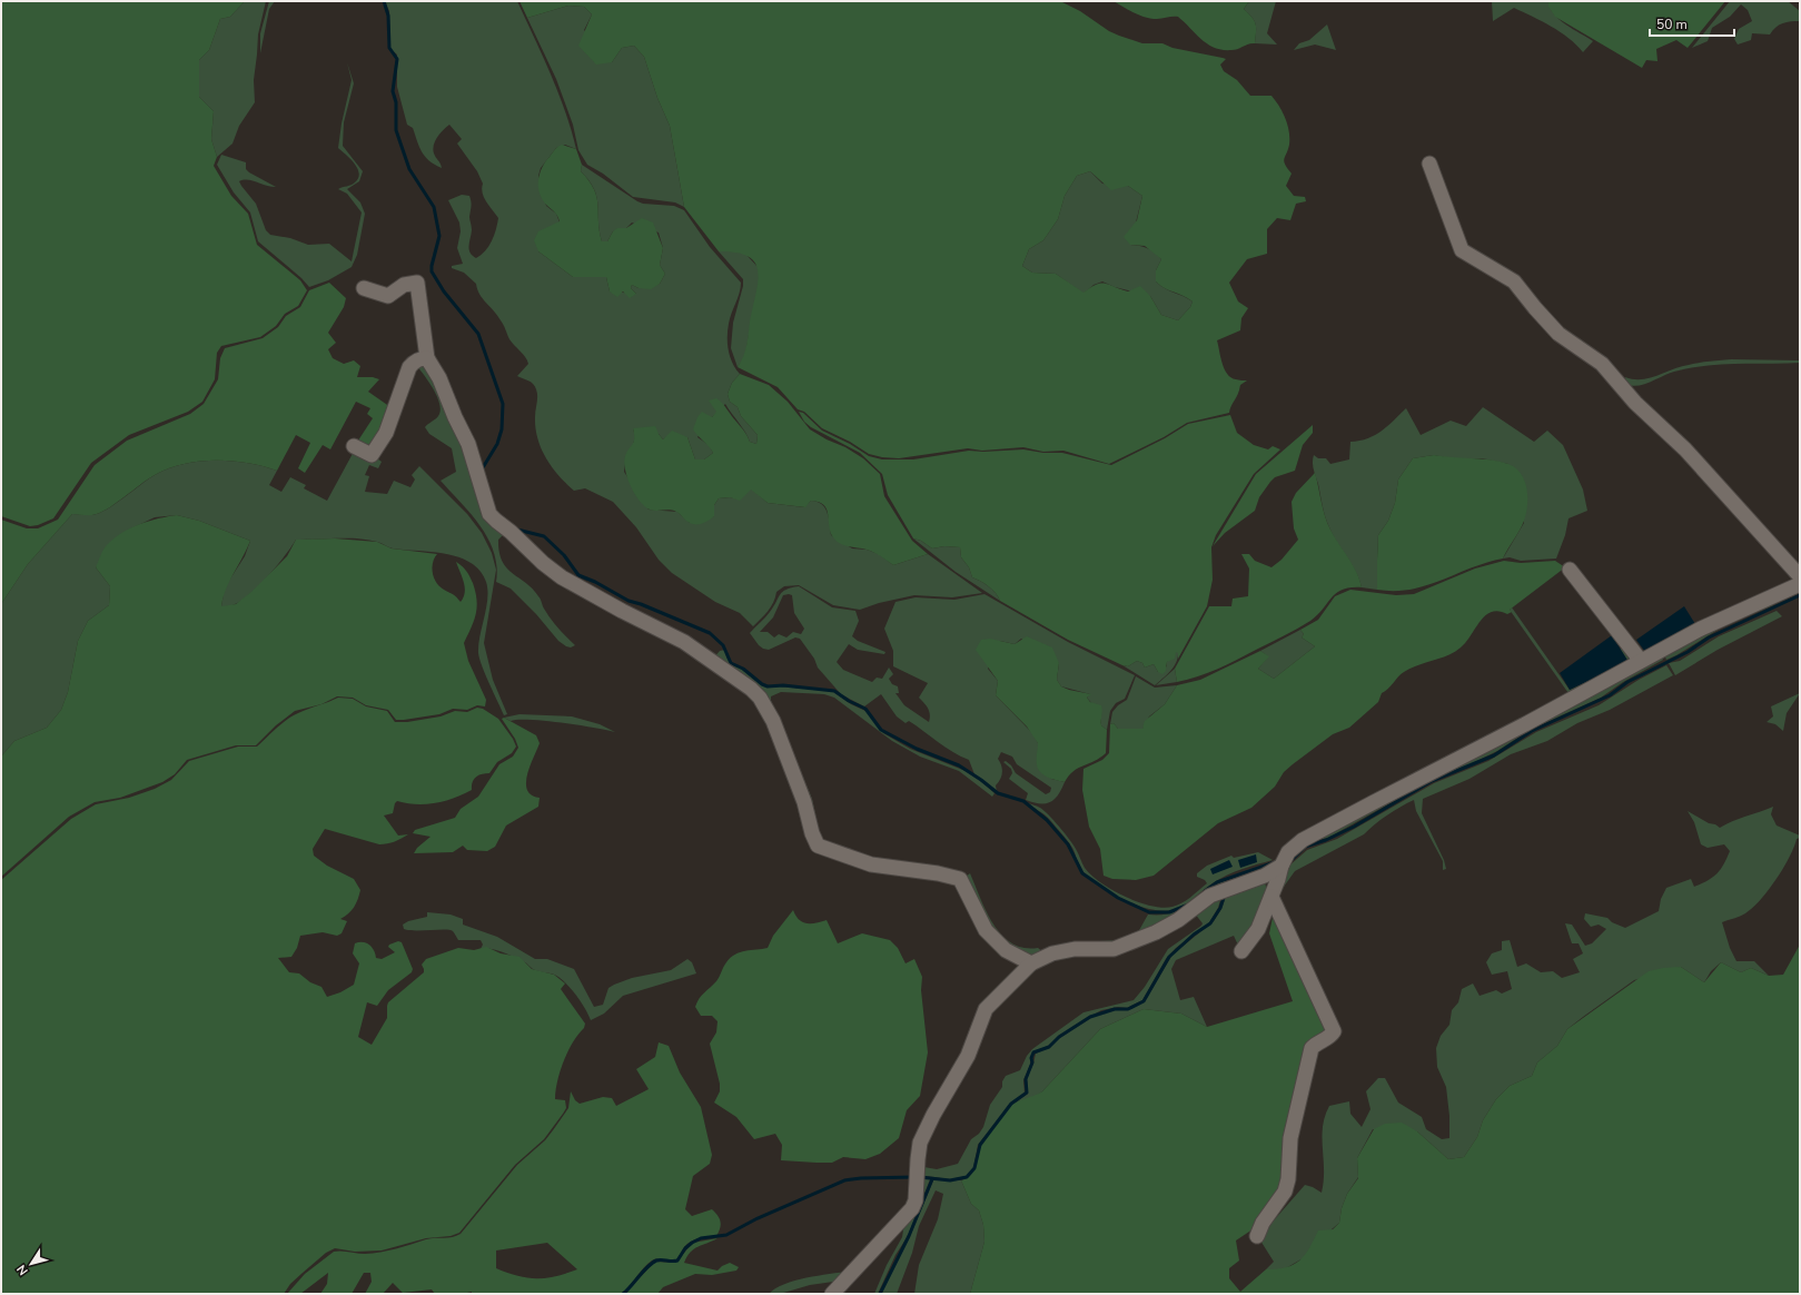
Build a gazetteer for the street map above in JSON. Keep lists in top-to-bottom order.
{
  "scale_bar": "50 m",
  "north": "bottom left"
}
